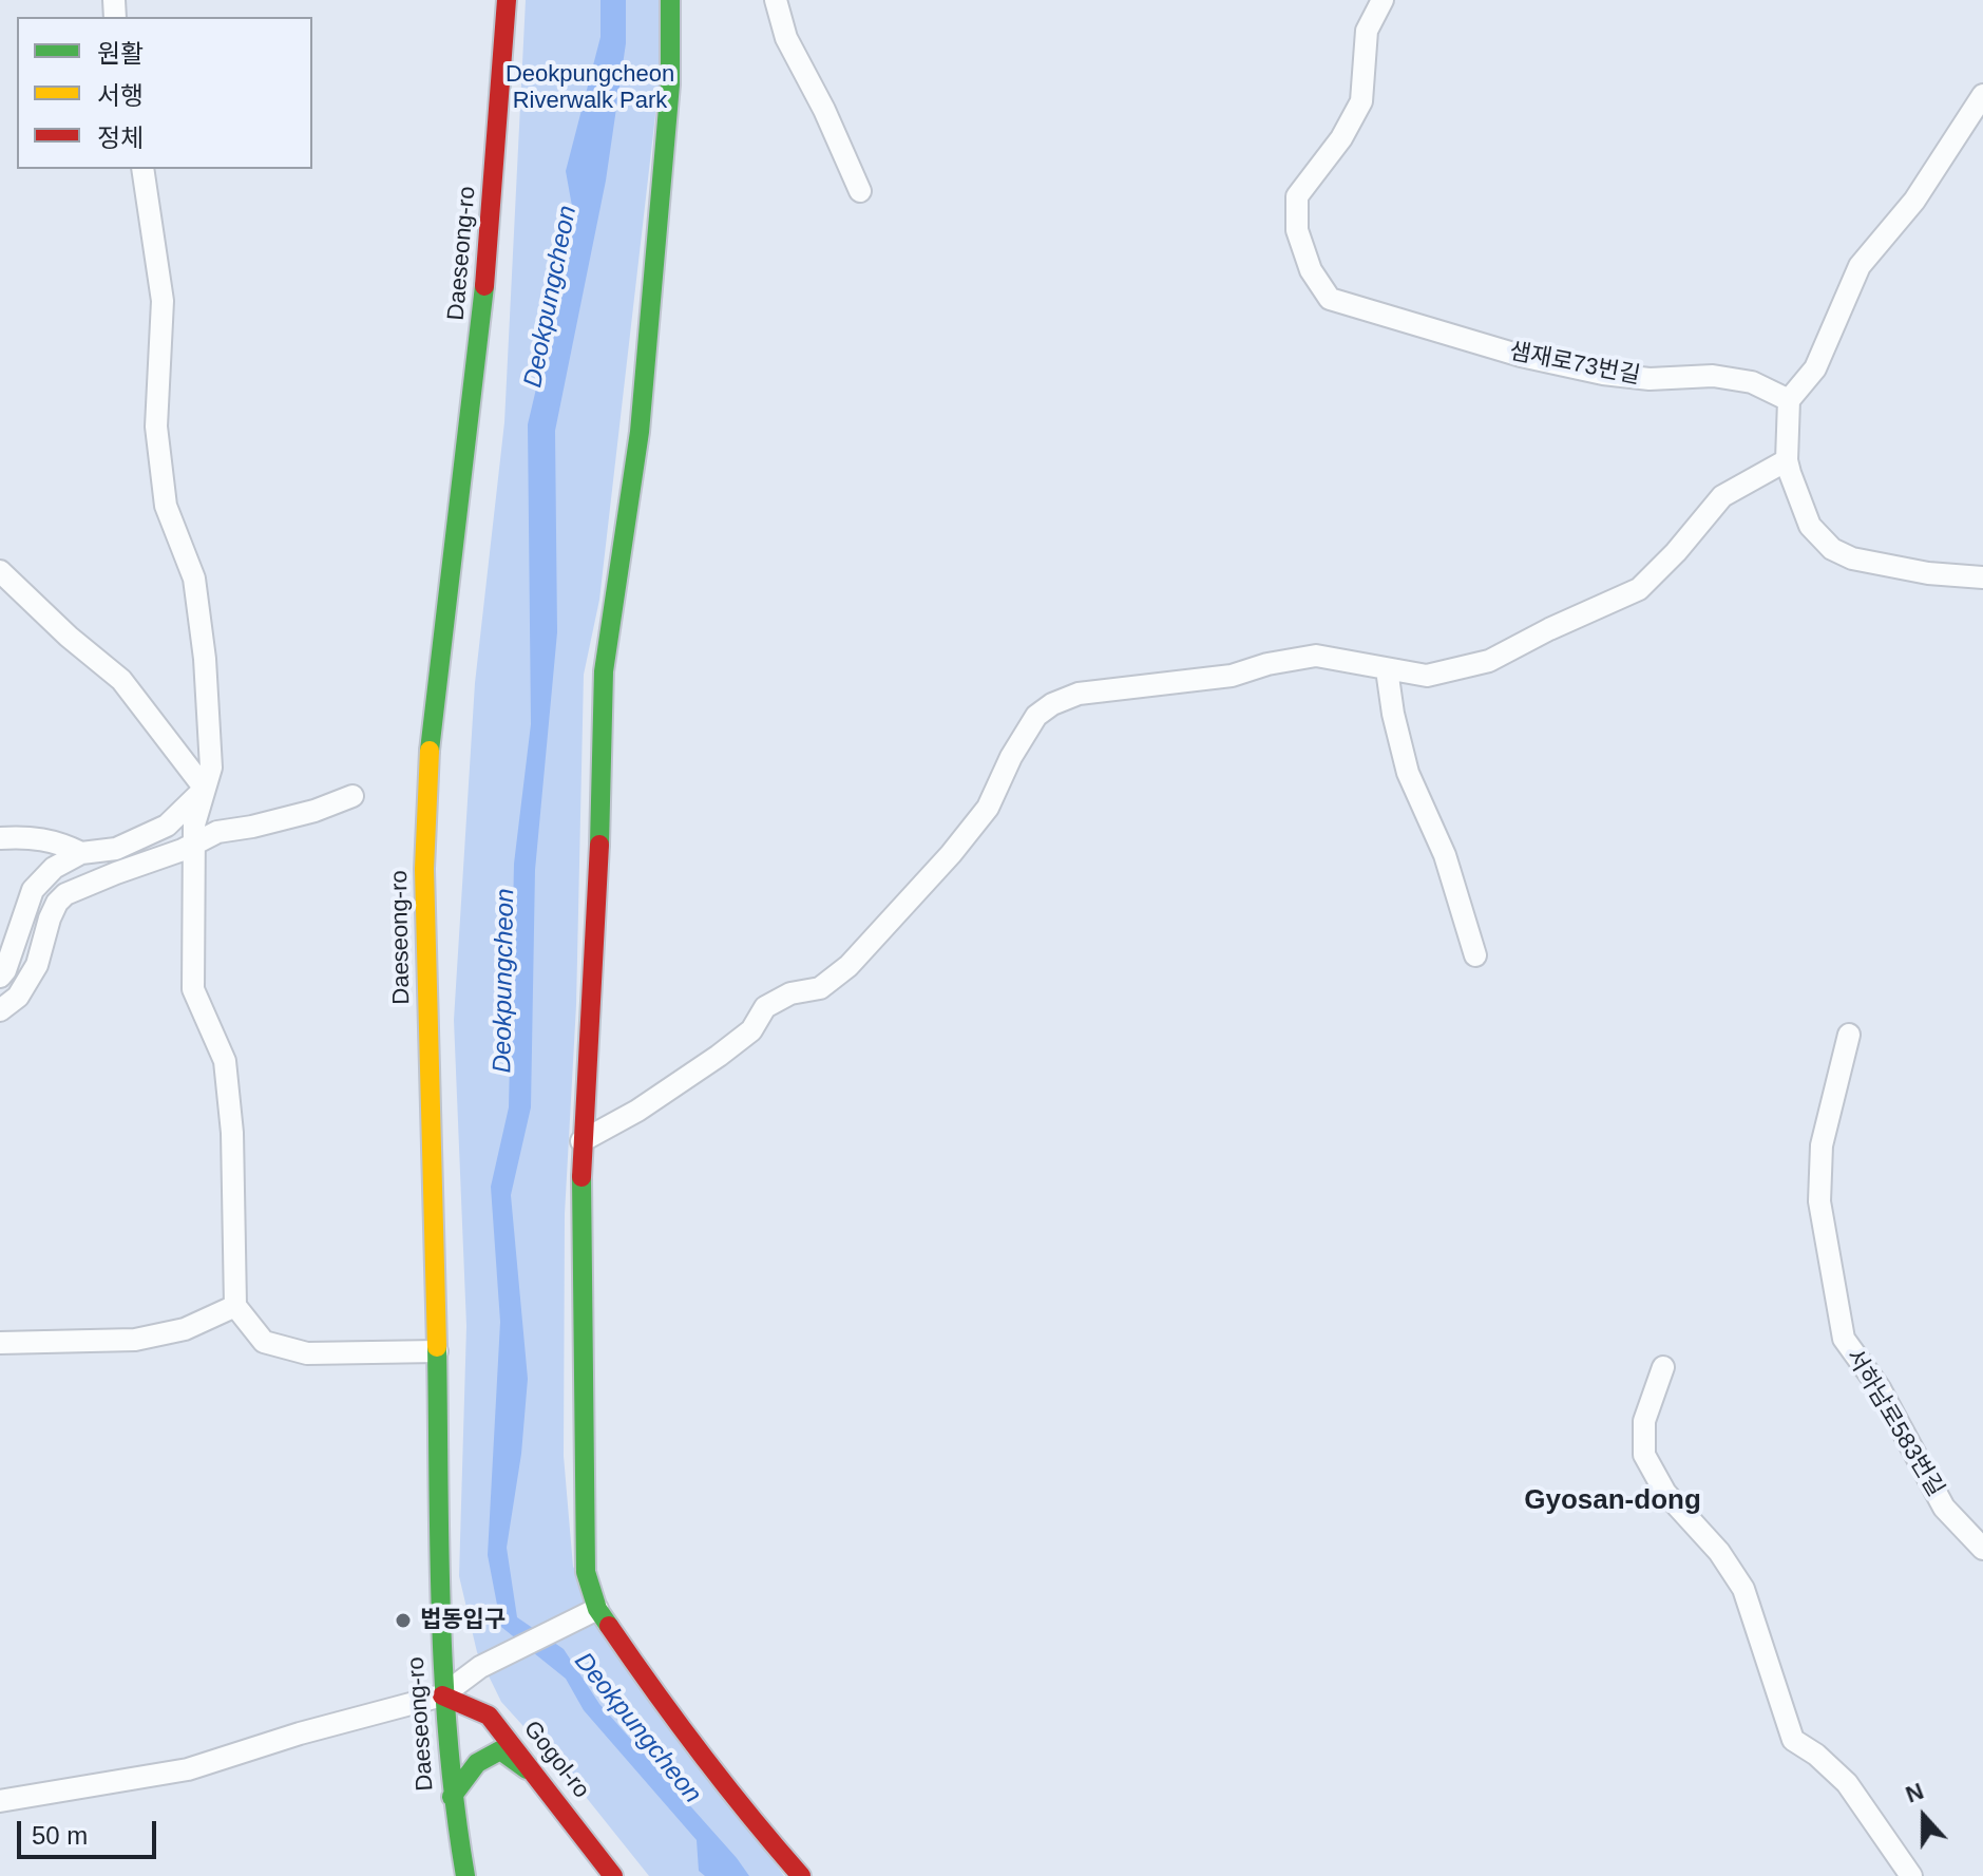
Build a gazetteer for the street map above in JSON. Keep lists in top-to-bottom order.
{
  "streets": {
    "street": [
      "Daeseong-ro",
      "샘재로73번길",
      "서하남로583번길",
      "Gogol-ro"
    ]
  },
  "crossings": [
    ["Daeseong-ro", "Gogol-ro"]
  ],
  "districts": ["Gyosan-dong"],
  "water": ["Deokpungcheon"],
  "parks": ["Deokpungcheon Riverwalk Park"],
  "places": ["법동입구"],
  "legend": ["원활", "서행", "정체"],
  "scale_bar": "50 m",
  "north": "top"
}
